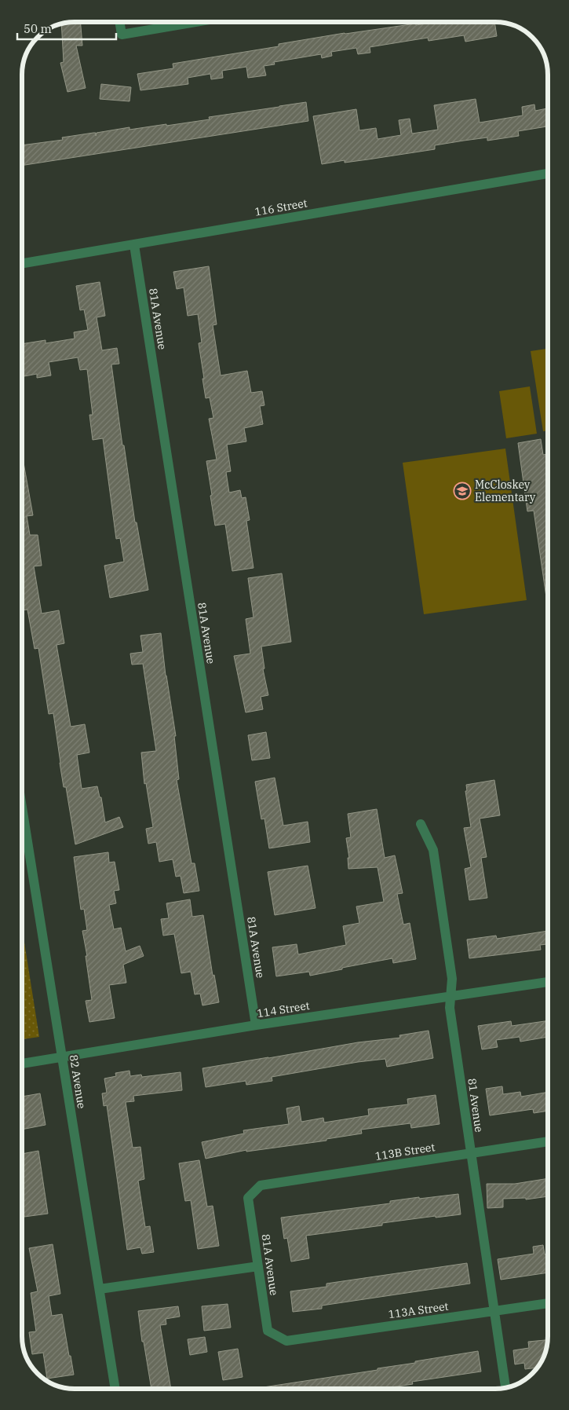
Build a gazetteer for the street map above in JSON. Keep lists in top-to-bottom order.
{
  "streets": {
    "street": [
      "116 Street",
      "81A Avenue",
      "114 Street",
      "82 Avenue",
      "81 Avenue",
      "113B Street",
      "113A Street"
    ]
  },
  "crossings": [
    ["116 Street", "81A Avenue"],
    ["81A Avenue", "114 Street"],
    ["81A Avenue", "113B Street"],
    ["81A Avenue", "113A Street"],
    ["114 Street", "82 Avenue"],
    ["114 Street", "81 Avenue"],
    ["81 Avenue", "113B Street"],
    ["81 Avenue", "113A Street"]
  ],
  "places": {
    "school or university": ["McCloskey Elementary"]
  },
  "scale_bar": "50 m"
}
